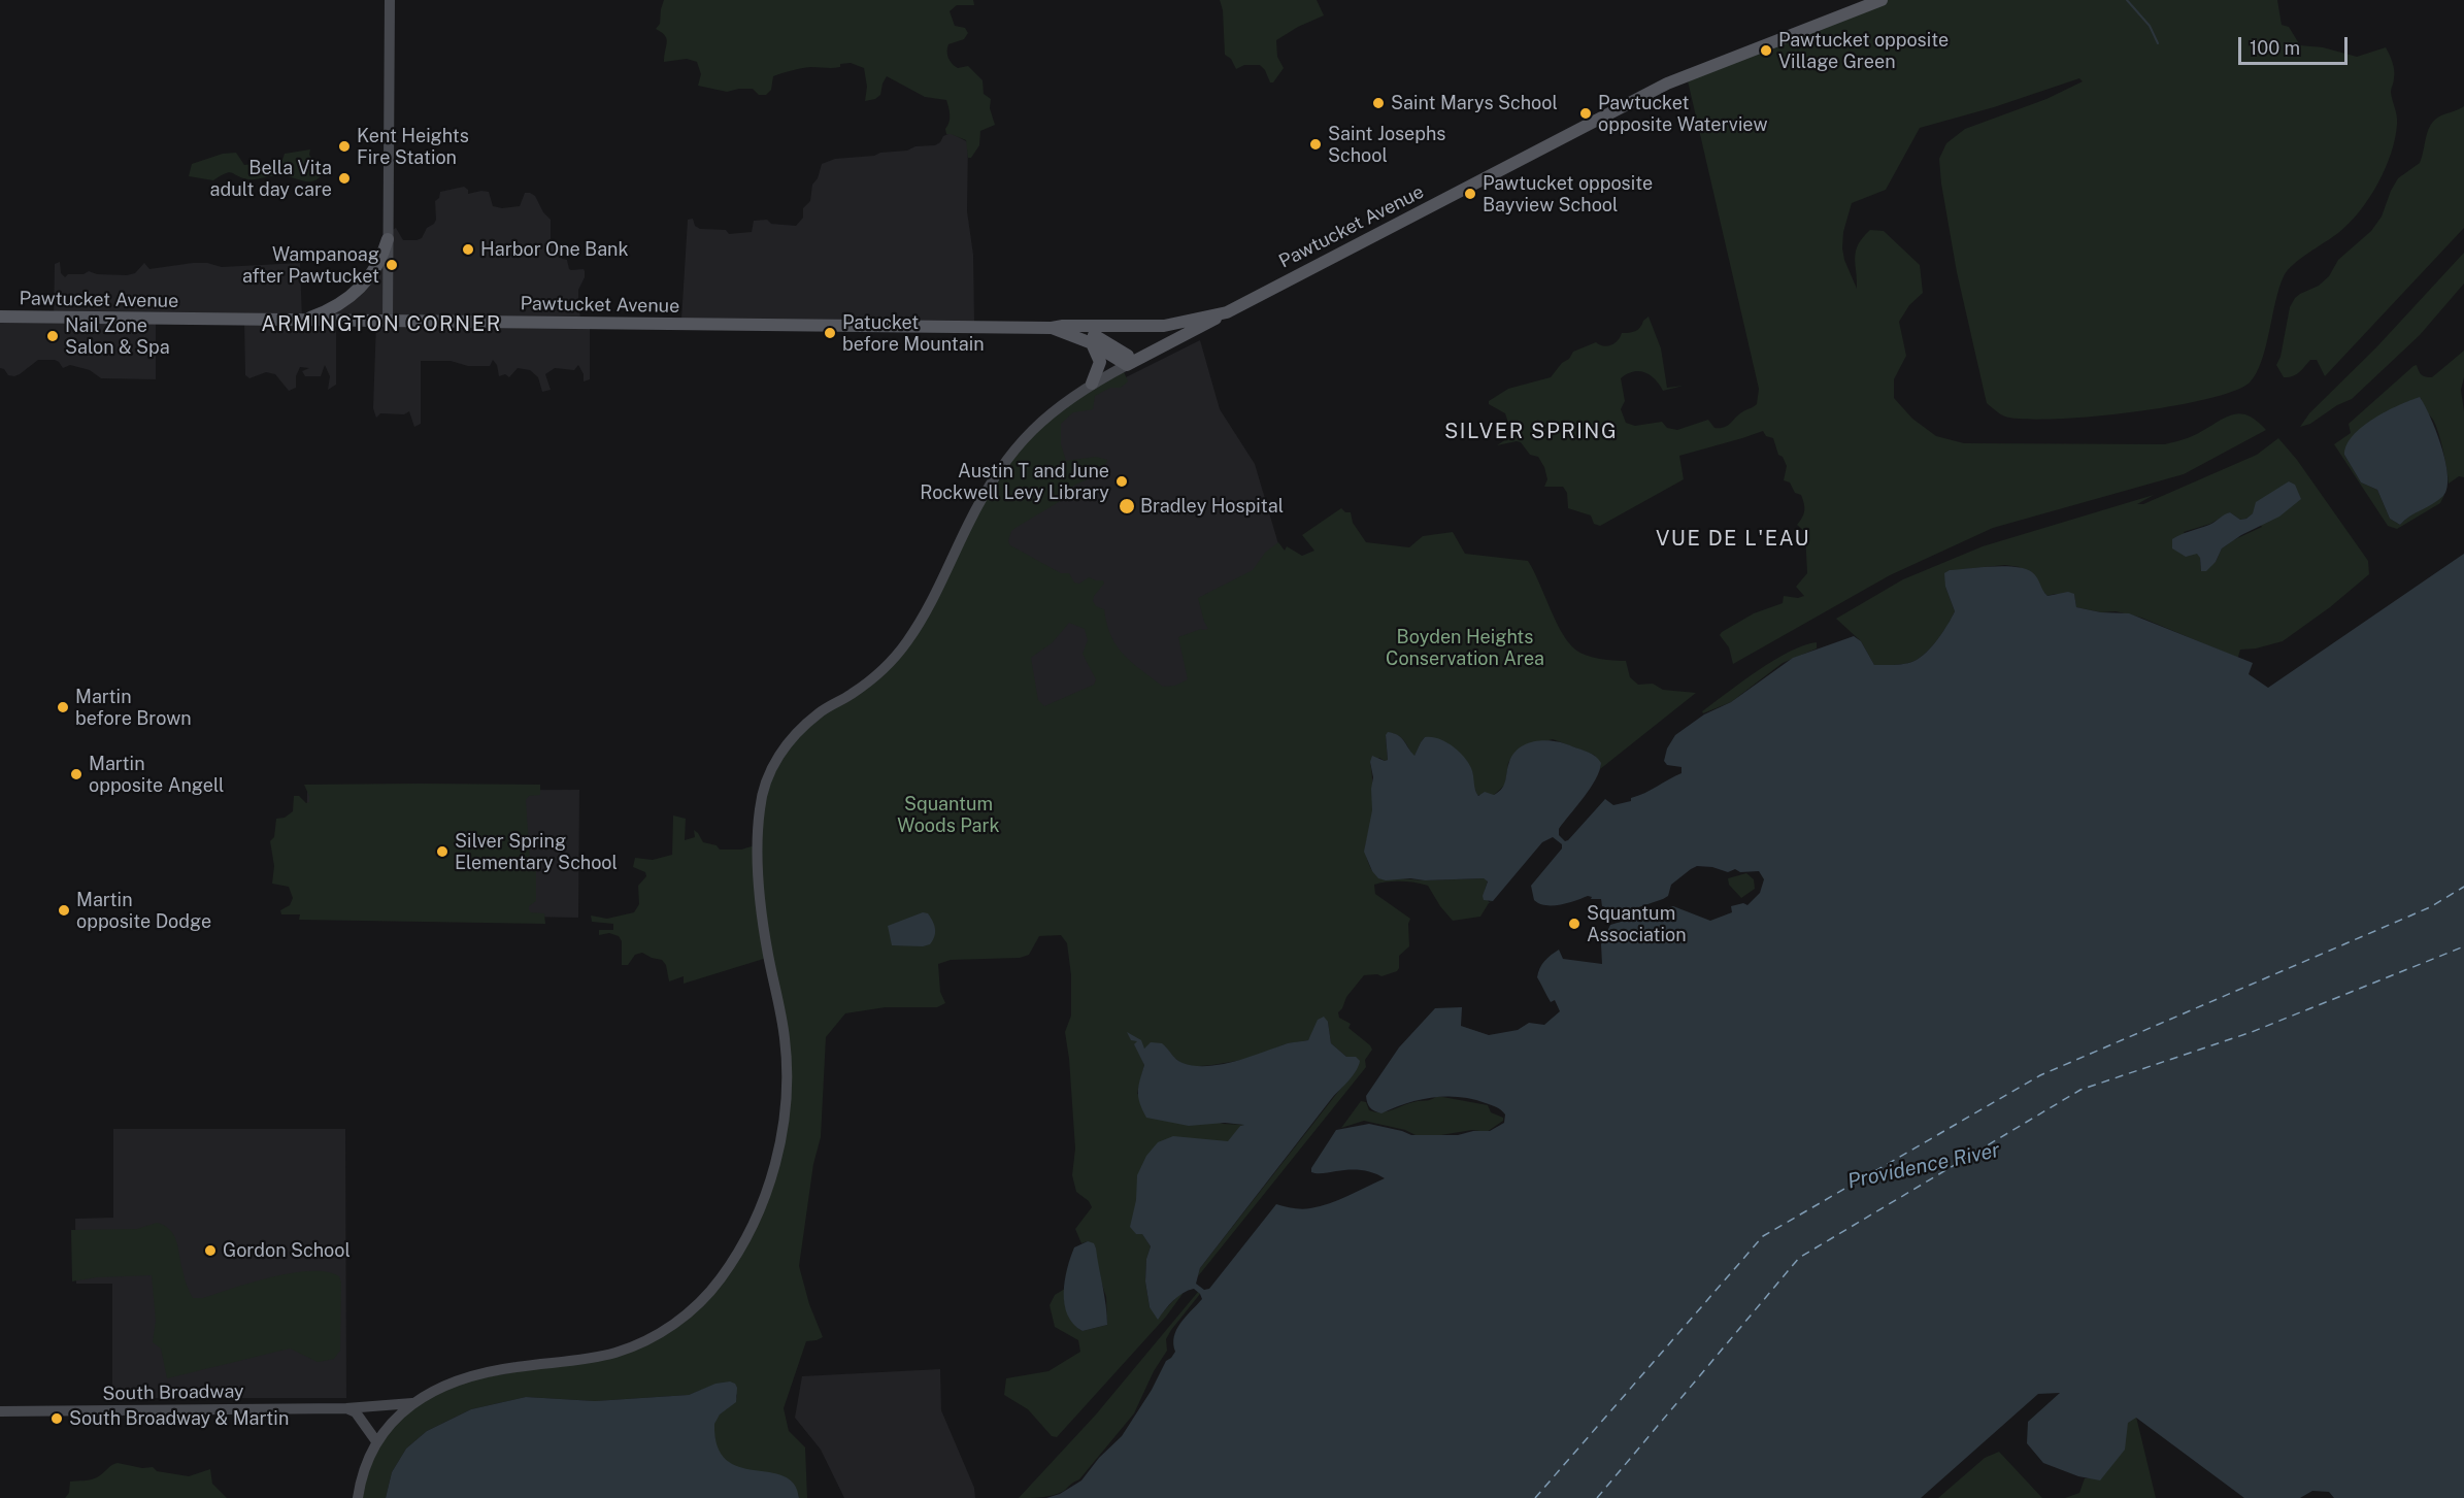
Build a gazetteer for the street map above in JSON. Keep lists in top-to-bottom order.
{
  "streets": {
    "main road": ["Pawtucket Avenue", "South Broadway"]
  },
  "districts": ["ARMINGTON CORNER", "SILVER SPRING", "VUE DE L'EAU"],
  "water": ["Providence River"],
  "parks": ["Boyden Heights Conservation Area", "Squantum Woods Park"],
  "places": [
    "Pawtucket opposite Village Green",
    "Saint Marys School",
    "Pawtucket opposite Waterview",
    "Saint Josephs School",
    "Kent Heights Fire Station",
    "Bella Vita adult day care",
    "Pawtucket opposite Bayview School",
    "Harbor One Bank",
    "Wampanoag after Pawtucket",
    "Patucket before Mountain",
    "Nail Zone Salon & Spa",
    "Austin T and June Rockwell Levy Library",
    "Bradley Hospital",
    "Martin before Brown",
    "Martin opposite Angell",
    "Silver Spring Elementary School",
    "Martin opposite Dodge",
    "Squantum Association",
    "Gordon School",
    "South Broadway & Martin"
  ],
  "scale_bar": "100 m"
}
